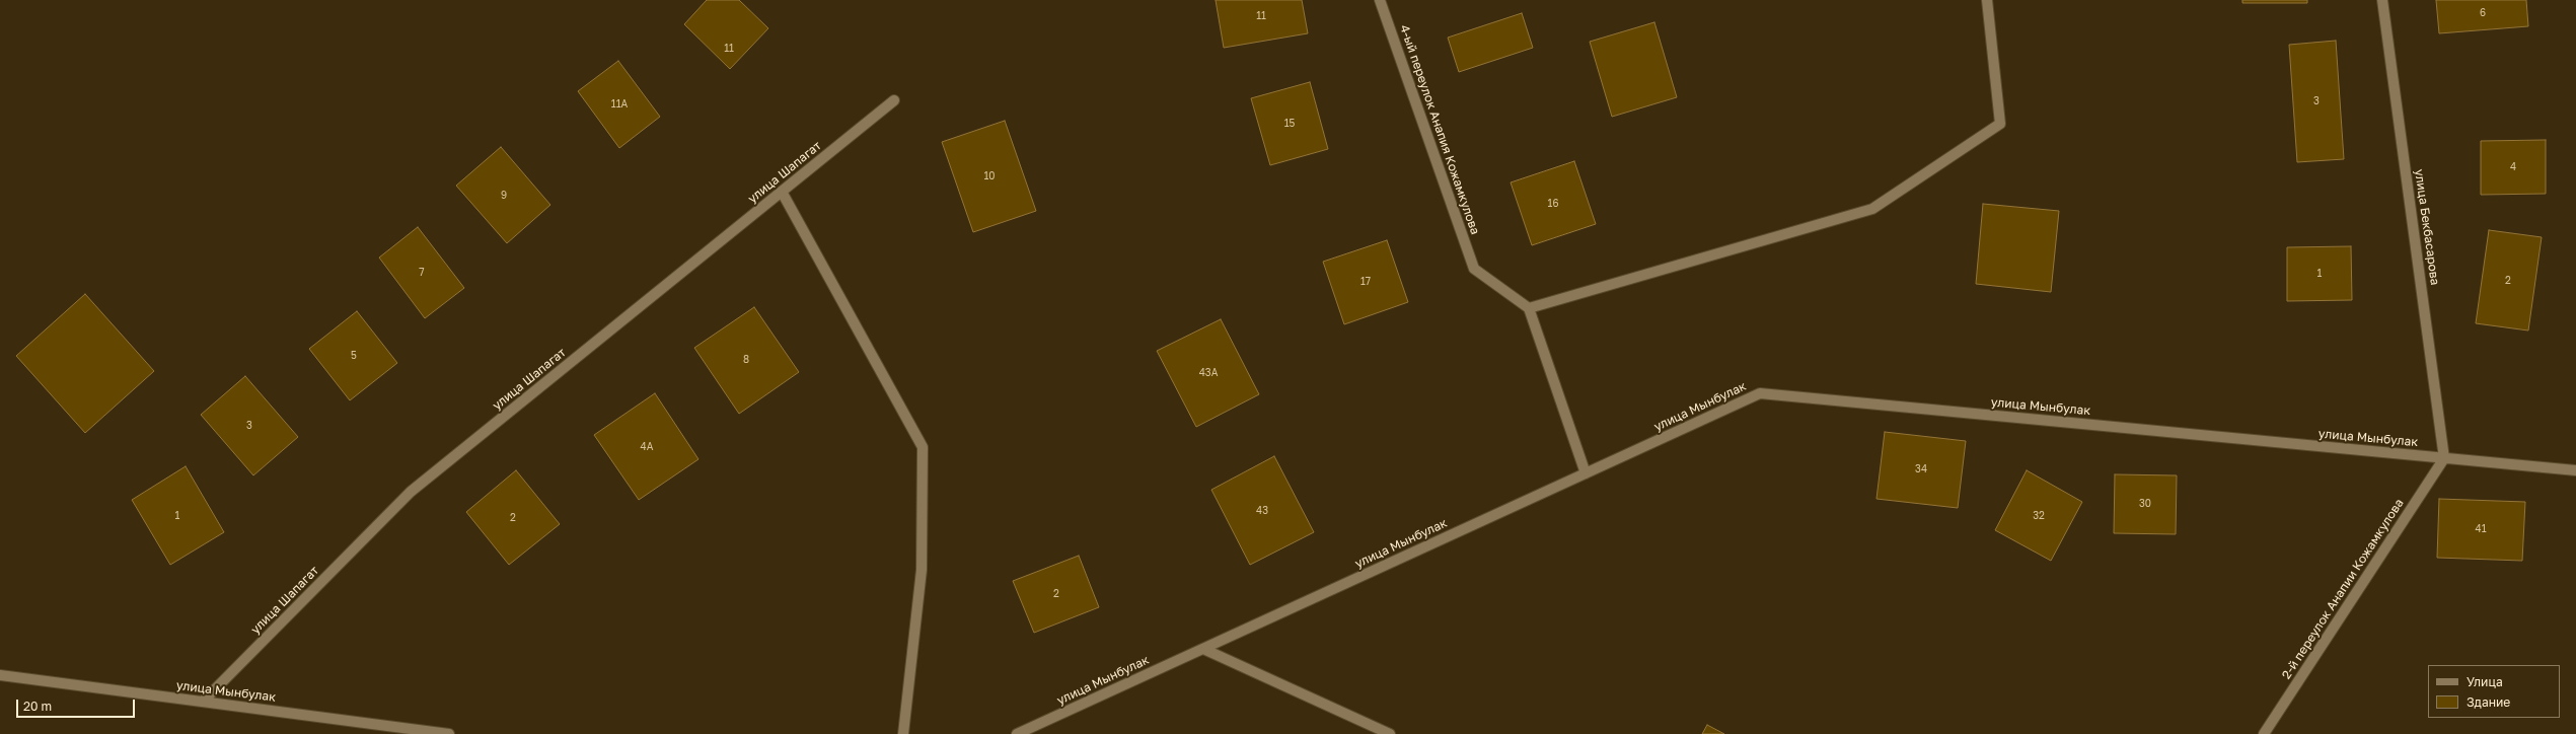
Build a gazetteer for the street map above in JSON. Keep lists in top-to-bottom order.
{
  "streets": {
    "street": [
      "4-ый переулок Анапия Кожамкулова",
      "улица Шапагат",
      "улица Бекбасарова",
      "улица Мынбулак",
      "2-й переулок Анапии Кожамкулова"
    ]
  },
  "crossings": [
    ["улица Шапагат", "улица Мынбулак"],
    ["улица Бекбасарова", "улица Мынбулак"],
    ["улица Бекбасарова", "2-й переулок Анапии Кожамкулова"],
    ["улица Мынбулак", "2-й переулок Анапии Кожамкулова"]
  ],
  "house_numbers": [
    "6",
    "11",
    "11",
    "3",
    "11А",
    "15",
    "4",
    "10",
    "9",
    "16",
    "7",
    "1",
    "2",
    "17",
    "5",
    "8",
    "43А",
    "3",
    "4А",
    "34",
    "30",
    "43",
    "1",
    "32",
    "2",
    "41",
    "2"
  ],
  "legend": ["Улица", "Здание"],
  "scale_bar": "20 m"
}
